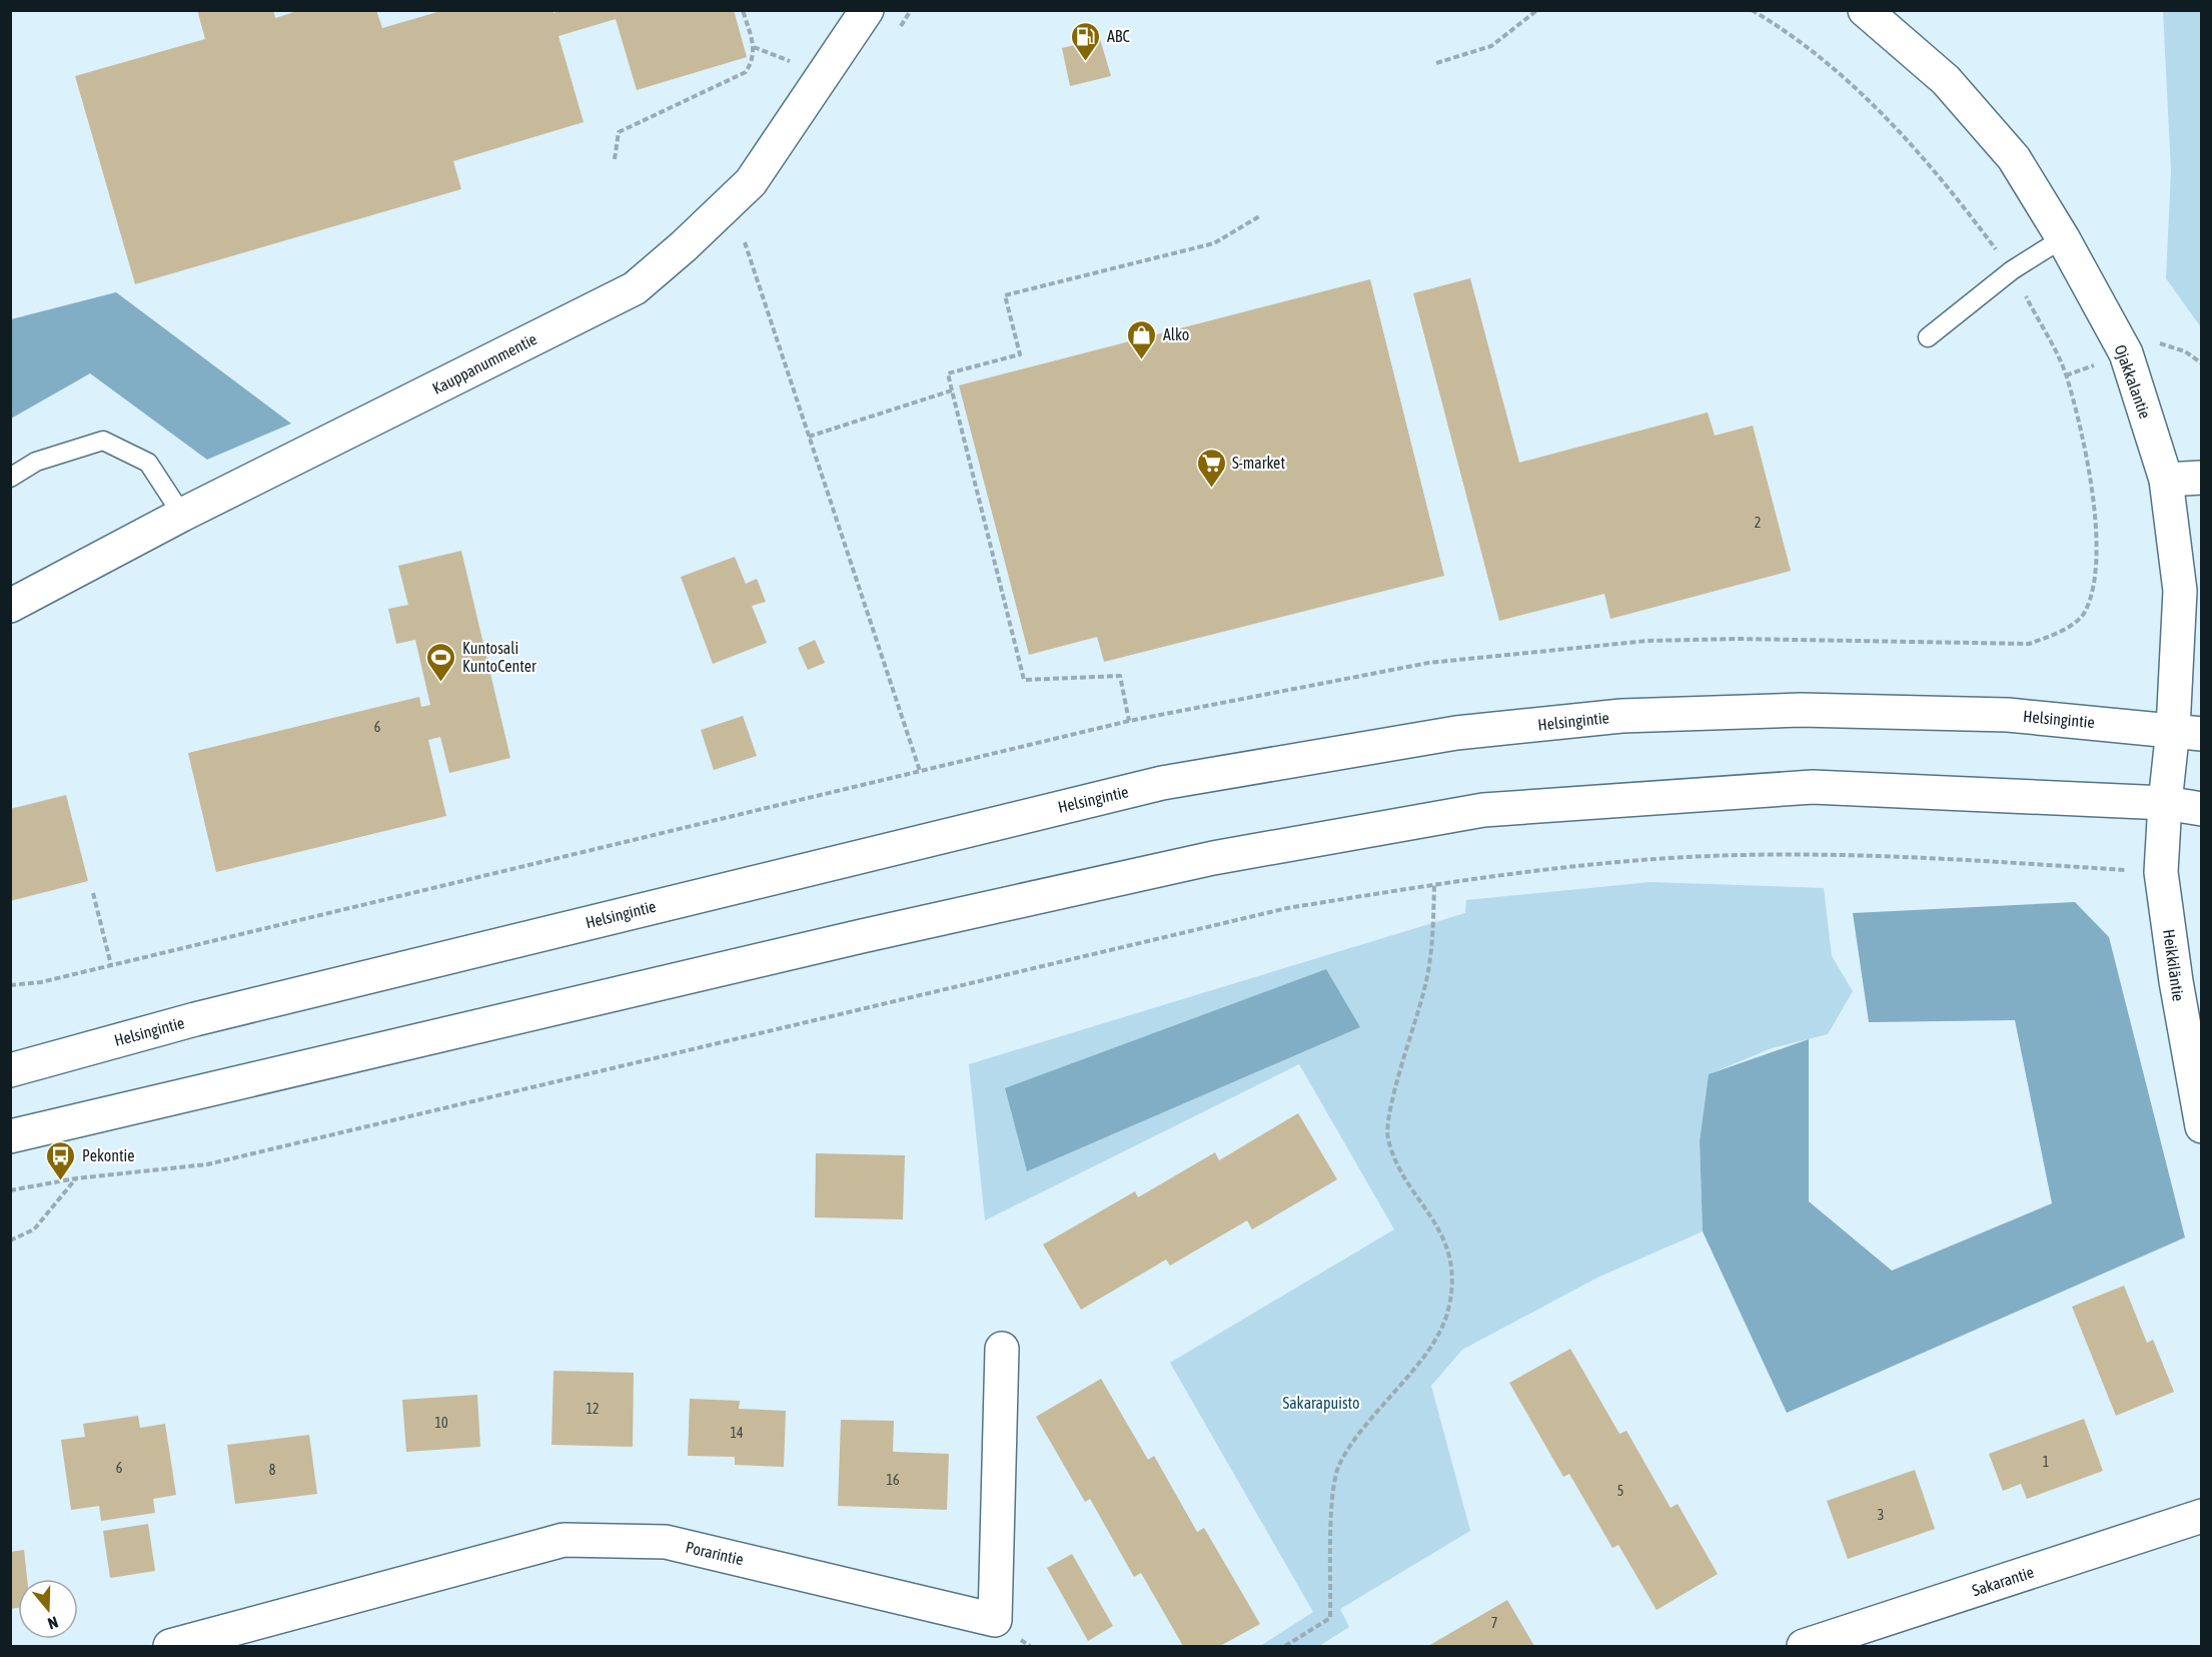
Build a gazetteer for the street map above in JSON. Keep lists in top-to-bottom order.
{
  "streets": {
    "main road": [
      "Kauppanummentie",
      "Ojakkalantie",
      "Helsingintie",
      "Heikkiläntie",
      "Porarintie",
      "Sakarantie"
    ]
  },
  "crossings": [
    ["Ojakkalantie", "Helsingintie"],
    ["Ojakkalantie", "Heikkiläntie"]
  ],
  "parks": ["Sakarapuisto"],
  "places": {
    "fuel station": ["ABC"],
    "shop": ["Alko"],
    "supermarket": ["S-market"],
    "sports": ["Kuntosali KuntoCenter"],
    "bus stop": ["Pekontie"]
  },
  "house_numbers": [
    "2",
    "6",
    "12",
    "10",
    "14",
    "1",
    "6",
    "8",
    "16",
    "5",
    "3",
    "7"
  ],
  "north": "bottom"
}
